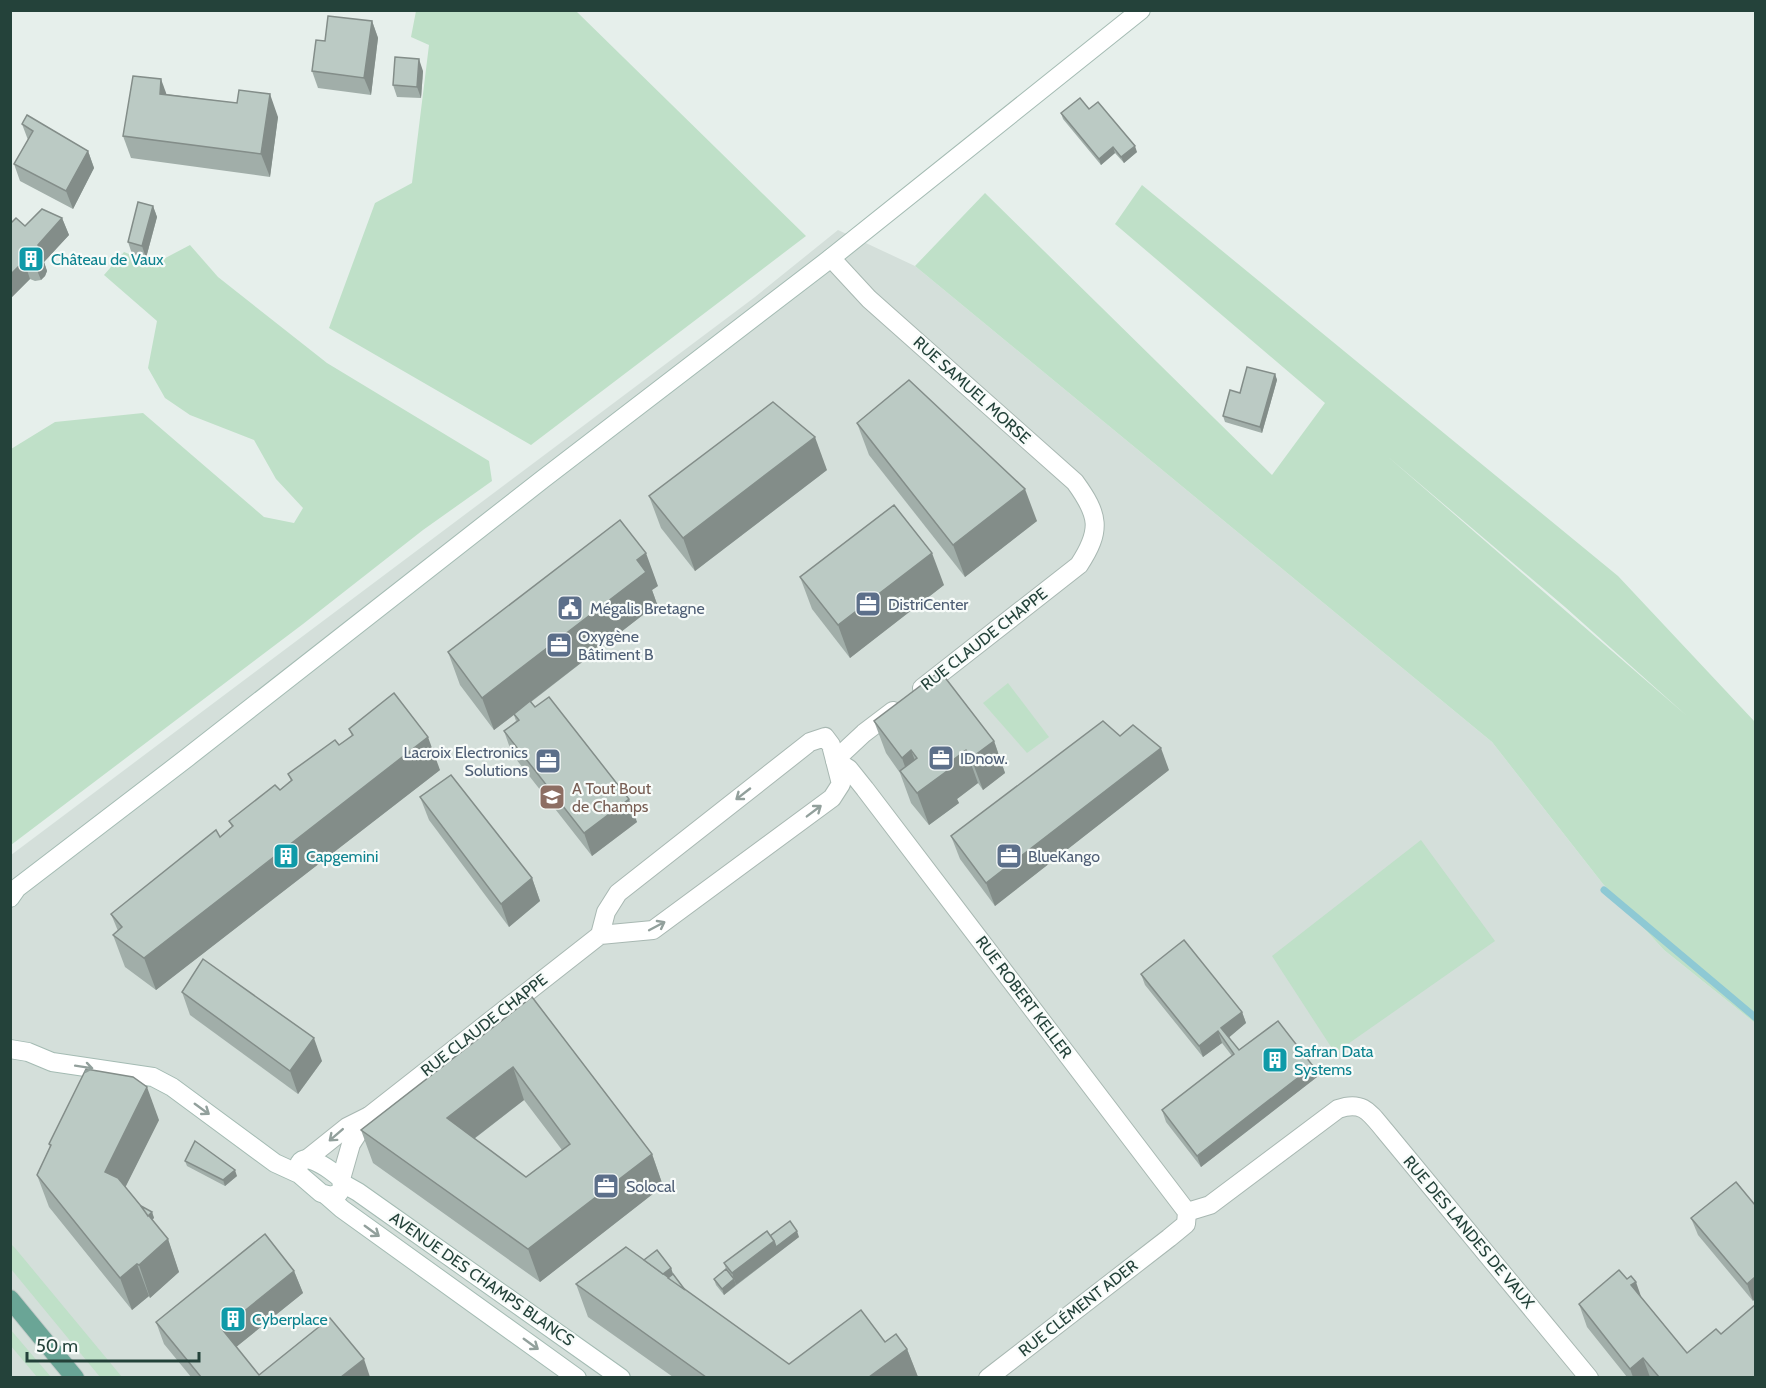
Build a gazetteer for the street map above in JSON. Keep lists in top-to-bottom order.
{
  "streets": {
    "street": [
      "RUE SAMUEL MORSE",
      "RUE CLAUDE CHAPPE",
      "RUE ROBERT KELLER",
      "RUE DES LANDES DE VAUX",
      "AVENUE DES CHAMPS BLANCS",
      "RUE CLÉMENT ADER"
    ]
  },
  "crossings": [
    ["RUE SAMUEL MORSE", "RUE CLAUDE CHAPPE"],
    ["RUE CLAUDE CHAPPE", "RUE ROBERT KELLER"],
    ["RUE CLAUDE CHAPPE", "AVENUE DES CHAMPS BLANCS"],
    ["RUE ROBERT KELLER", "RUE DES LANDES DE VAUX"],
    ["RUE ROBERT KELLER", "RUE CLÉMENT ADER"],
    ["RUE DES LANDES DE VAUX", "RUE CLÉMENT ADER"]
  ],
  "places": {
    "building": [
      "Château de Vaux",
      "Capgemini",
      "Safran Data Systems",
      "Cyberplace"
    ],
    "office": [
      "DistriCenter",
      "Oxygène Bâtiment B",
      "IDnow.",
      "Lacroix Electronics Solutions",
      "BlueKango",
      "Solocal"
    ],
    "public building": ["Mégalis Bretagne"],
    "school or university": ["A Tout Bout de Champs"]
  },
  "scale_bar": "50 m"
}
